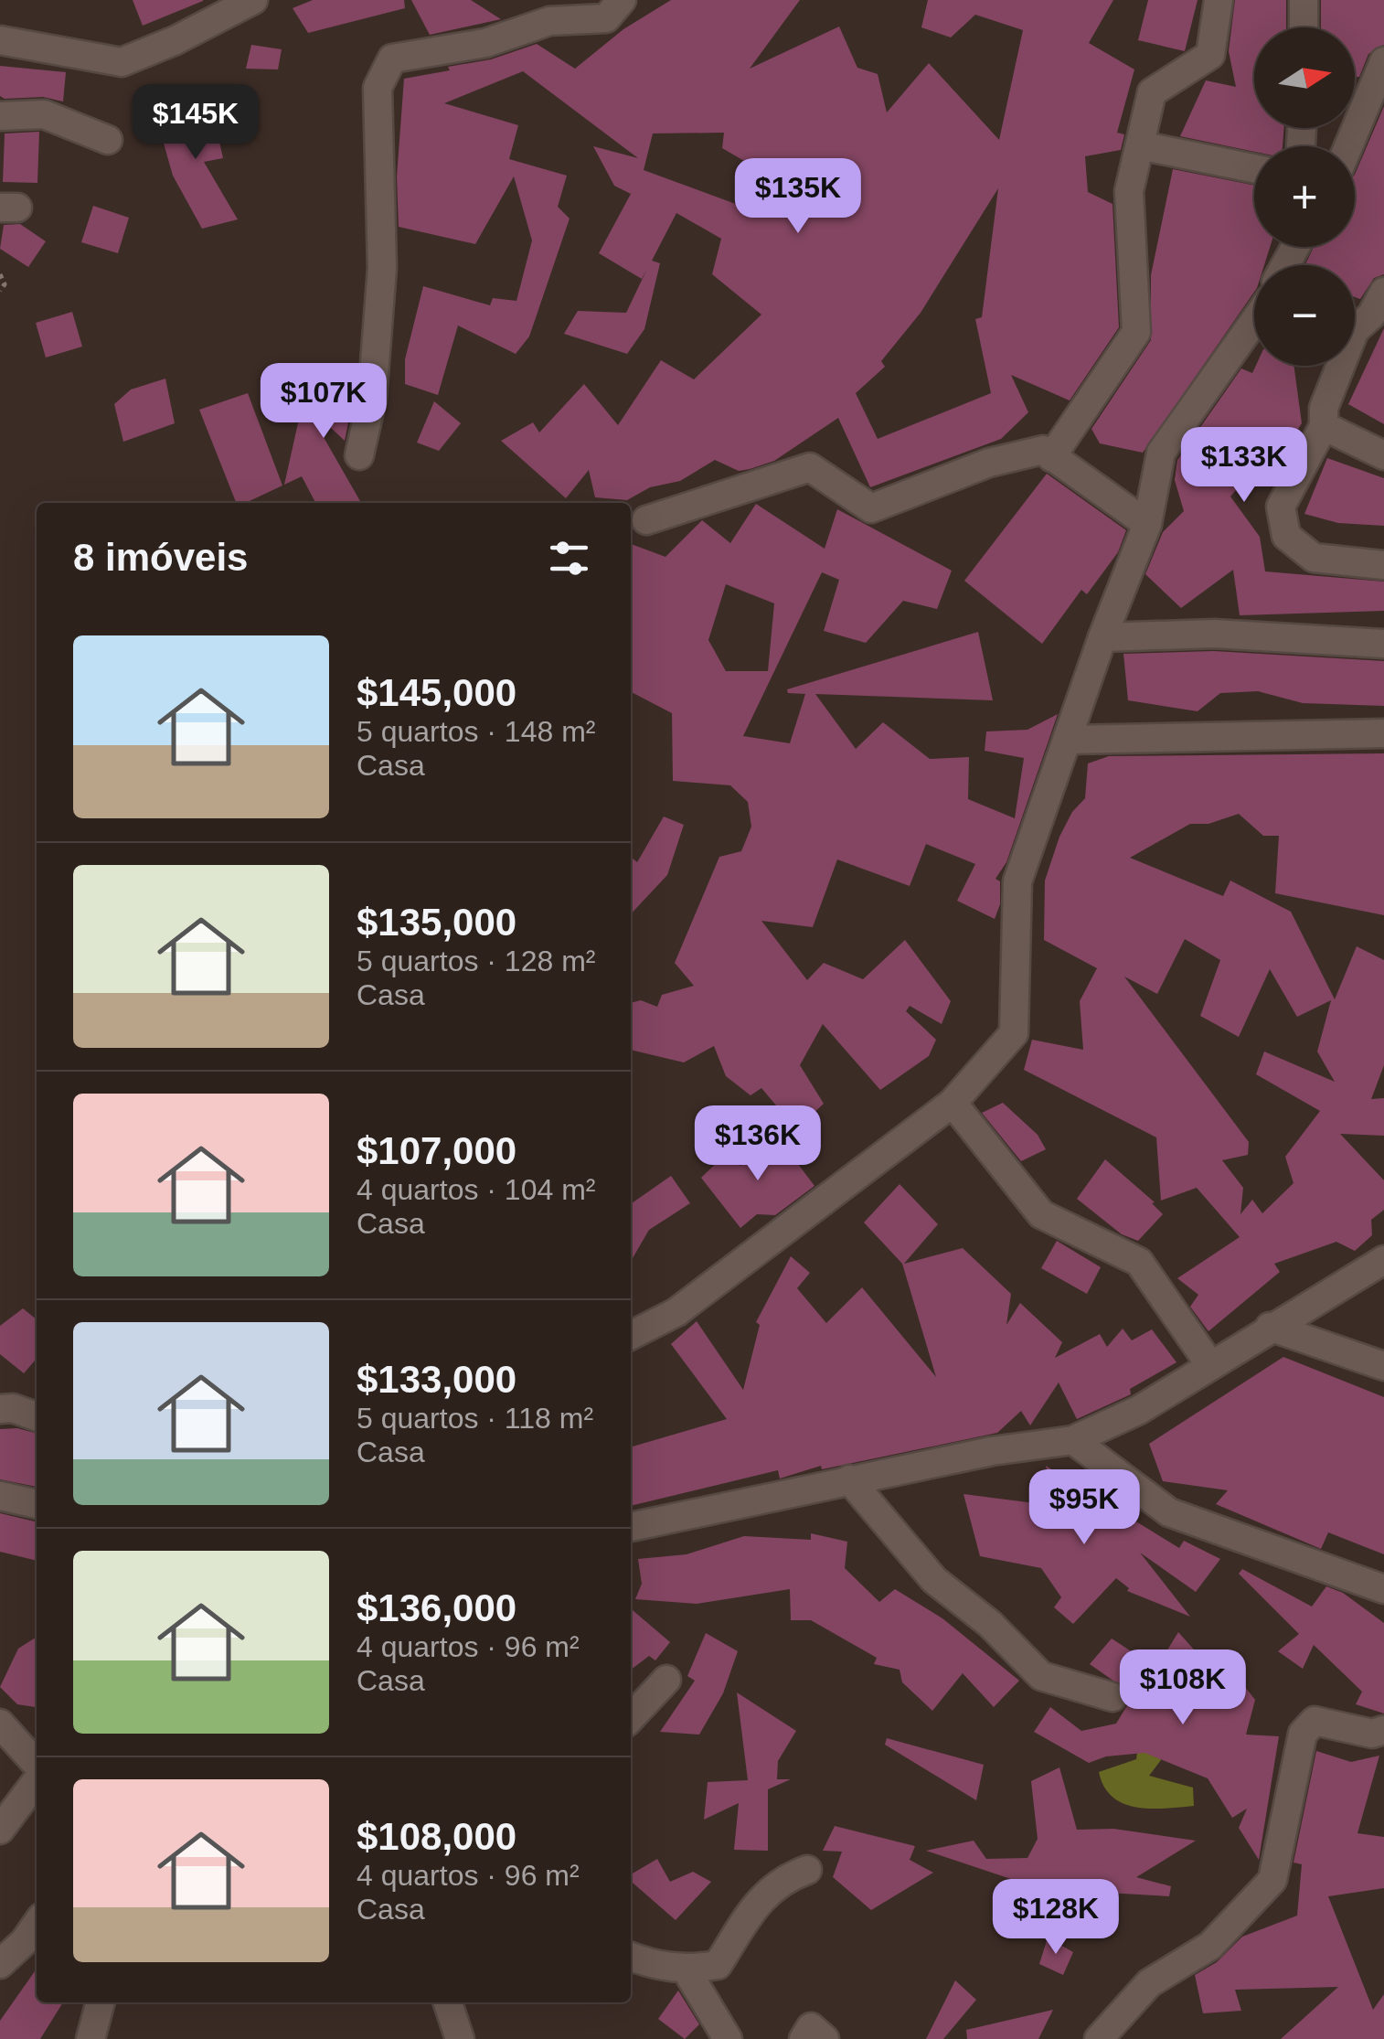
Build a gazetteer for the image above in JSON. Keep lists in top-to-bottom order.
{
  "north": "right",
  "page": {
    "map_buttons": ["+", "−"],
    "price": [
      "$145K",
      "$135K",
      "$107K",
      "$133K",
      "$136K",
      "$95K",
      "$108K",
      "$128K"
    ],
    "heading": "8 imóveis",
    "list": [
      {
        "name": "$145,000",
        "note": "5 quartos · 148 m² · Casa"
      },
      {
        "name": "$135,000",
        "note": "5 quartos · 128 m² · Casa"
      },
      {
        "name": "$107,000",
        "note": "4 quartos · 104 m² · Casa"
      },
      {
        "name": "$133,000",
        "note": "5 quartos · 118 m² · Casa"
      },
      {
        "name": "$136,000",
        "note": "4 quartos · 96 m² · Casa"
      },
      {
        "name": "$108,000",
        "note": "4 quartos · 96 m² · Casa"
      }
    ]
  }
}
